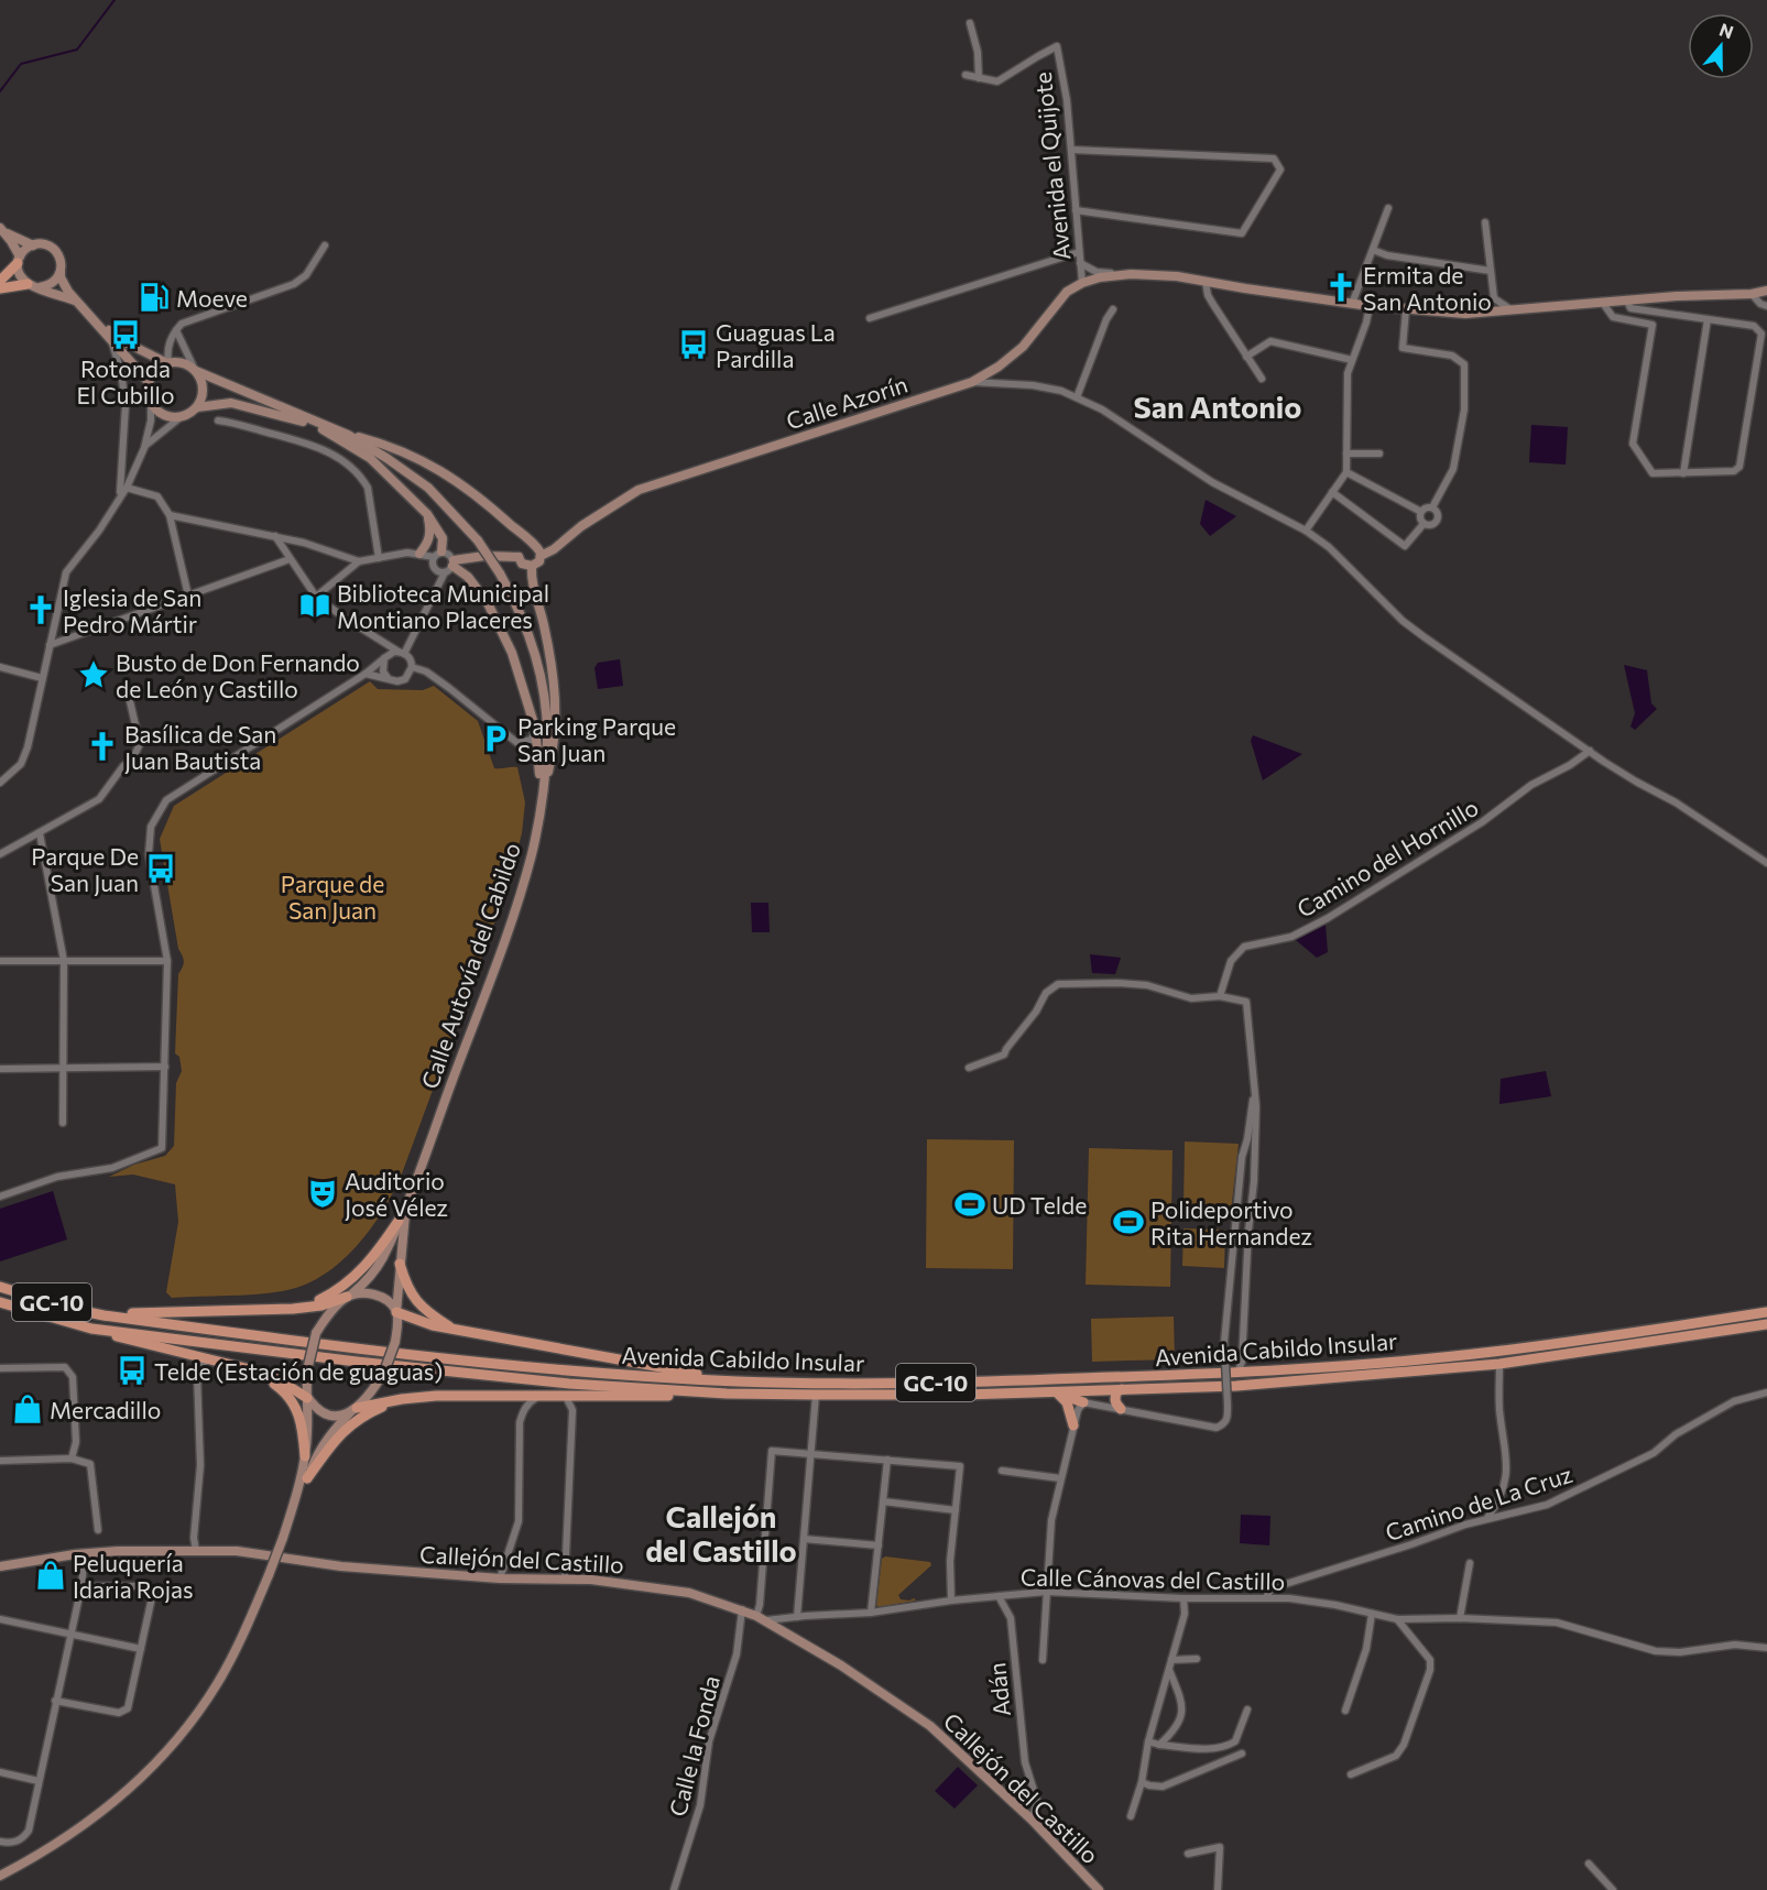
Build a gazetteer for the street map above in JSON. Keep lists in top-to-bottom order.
{
  "streets": {
    "main road": [
      "Calle Azorín",
      "Calle Autovía del Cabildo",
      "GC-10",
      "Avenida Cabildo Insular",
      "Callejón del Castillo"
    ],
    "street": [
      "Avenida el Quijote",
      "Camino del Hornillo",
      "Camino de La Cruz",
      "Calle Cánovas del Castillo",
      "Adán",
      "Calle la Fonda"
    ]
  },
  "crossings": [
    ["Avenida el Quijote", "Calle Azorín"],
    ["Camino de La Cruz", "Calle Cánovas del Castillo"],
    ["Callejón del Castillo", "Calle Cánovas del Castillo"],
    ["Callejón del Castillo", "Adán"],
    ["Callejón del Castillo", "Calle la Fonda"],
    ["Calle Cánovas del Castillo", "Adán"]
  ],
  "districts": ["San Antonio", "Callejón del Castillo"],
  "parks": ["Parque de San Juan"],
  "places": {
    "church": ["Ermita de San Antonio", "Iglesia de San Pedro Mártir", "Basílica de San Juan Bautista"],
    "fuel station": ["Moeve"],
    "bus stop": [
      "Rotonda El Cubillo",
      "Guaguas La Pardilla",
      "Parque De San Juan",
      "Telde (Estación de guaguas)"
    ],
    "library": ["Biblioteca Municipal Montiano Placeres"],
    "place": ["Busto de Don Fernando de León y Castillo"],
    "parking": ["Parking Parque San Juan"],
    "theatre": ["Auditorio José Vélez"],
    "sports": ["UD Telde", "Polideportivo Rita Hernandez"],
    "shop": ["Mercadillo", "Peluquería Idaria Rojas"]
  },
  "north": "top"
}
